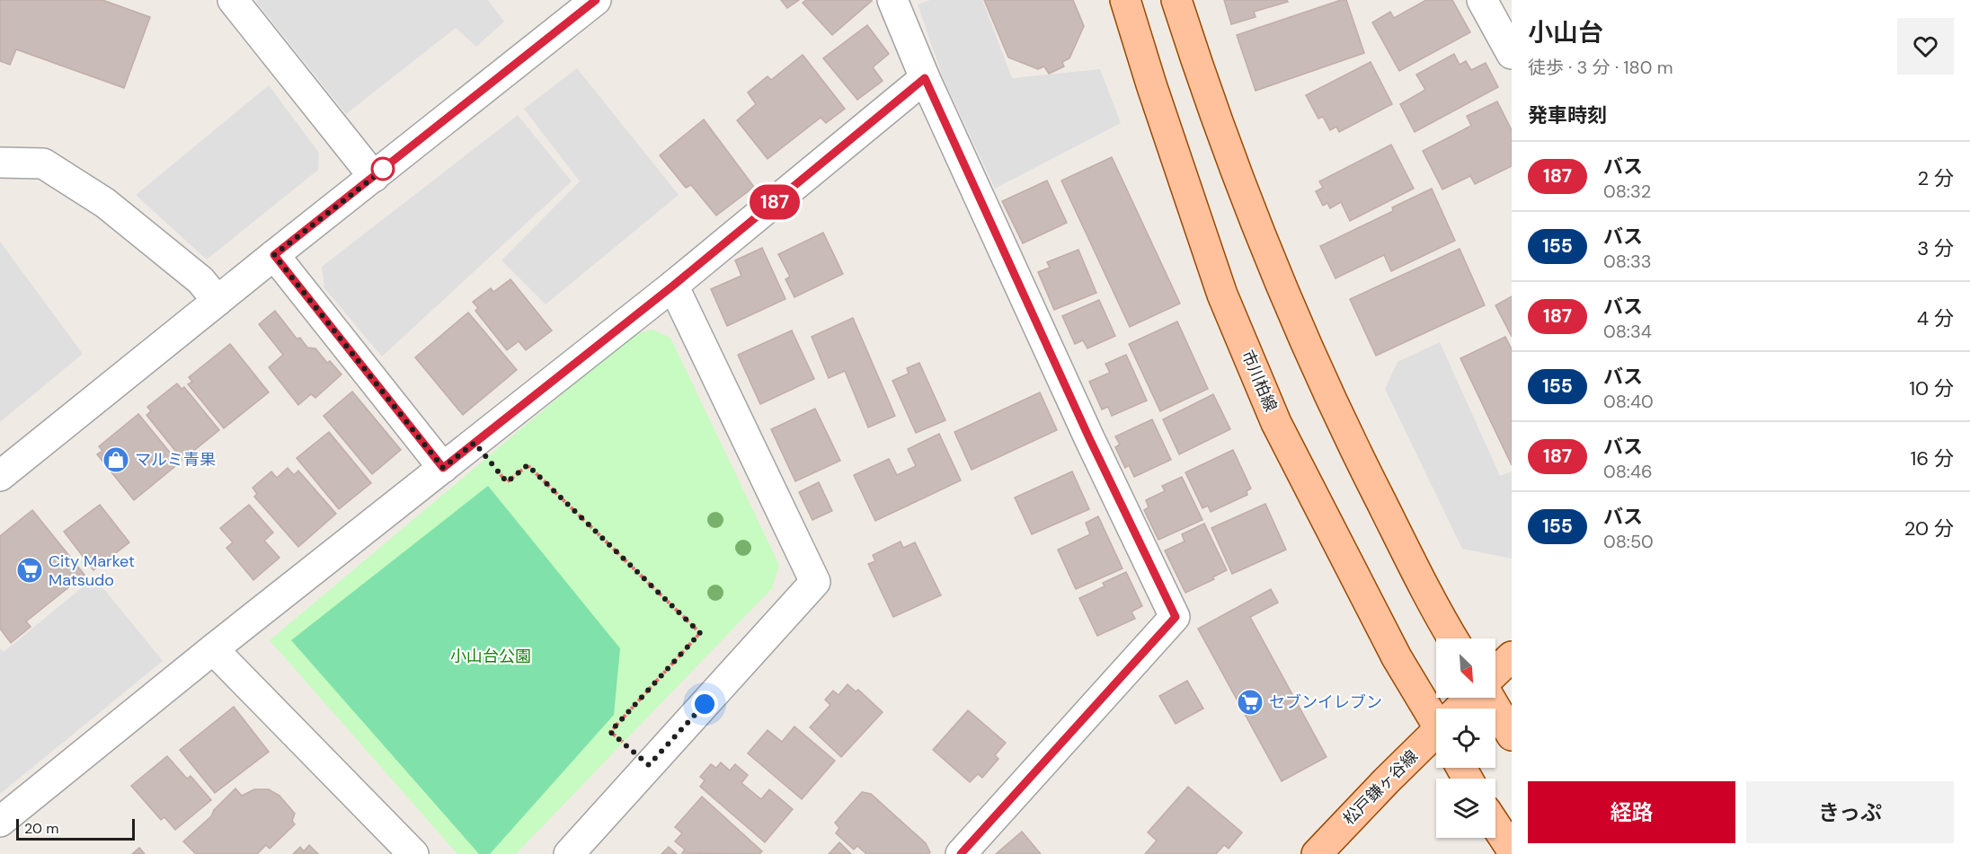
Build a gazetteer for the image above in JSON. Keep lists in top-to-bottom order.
{
  "streets": {
    "main road": ["市川柏線", "松戸鎌ヶ谷線"]
  },
  "parks": ["小山台公園"],
  "places": {
    "shop": ["マルミ青果"],
    "supermarket": ["City Market Matsudo", "セブンイレブン"]
  },
  "lines": ["bus line 187"],
  "scale_bar": "20 m",
  "north": "bottom right",
  "page": {
    "on_map": "187",
    "heading": [
      ["小山台", "徒歩 · 3 分 · 180 m"],
      "発車時刻"
    ],
    "list": [
      {
        "mark": "187",
        "name": "バス",
        "note": "08:32",
        "value": "2 分"
      },
      {
        "mark": "155",
        "name": "バス",
        "note": "08:33",
        "value": "3 分"
      },
      {
        "mark": "187",
        "name": "バス",
        "note": "08:34",
        "value": "4 分"
      },
      {
        "mark": "155",
        "name": "バス",
        "note": "08:40",
        "value": "10 分"
      },
      {
        "mark": "187",
        "name": "バス",
        "note": "08:46",
        "value": "16 分"
      },
      {
        "mark": "155",
        "name": "バス",
        "note": "08:50",
        "value": "20 分"
      }
    ],
    "buttons": ["経路", "きっぷ"],
    "scale": "20 m"
  }
}
